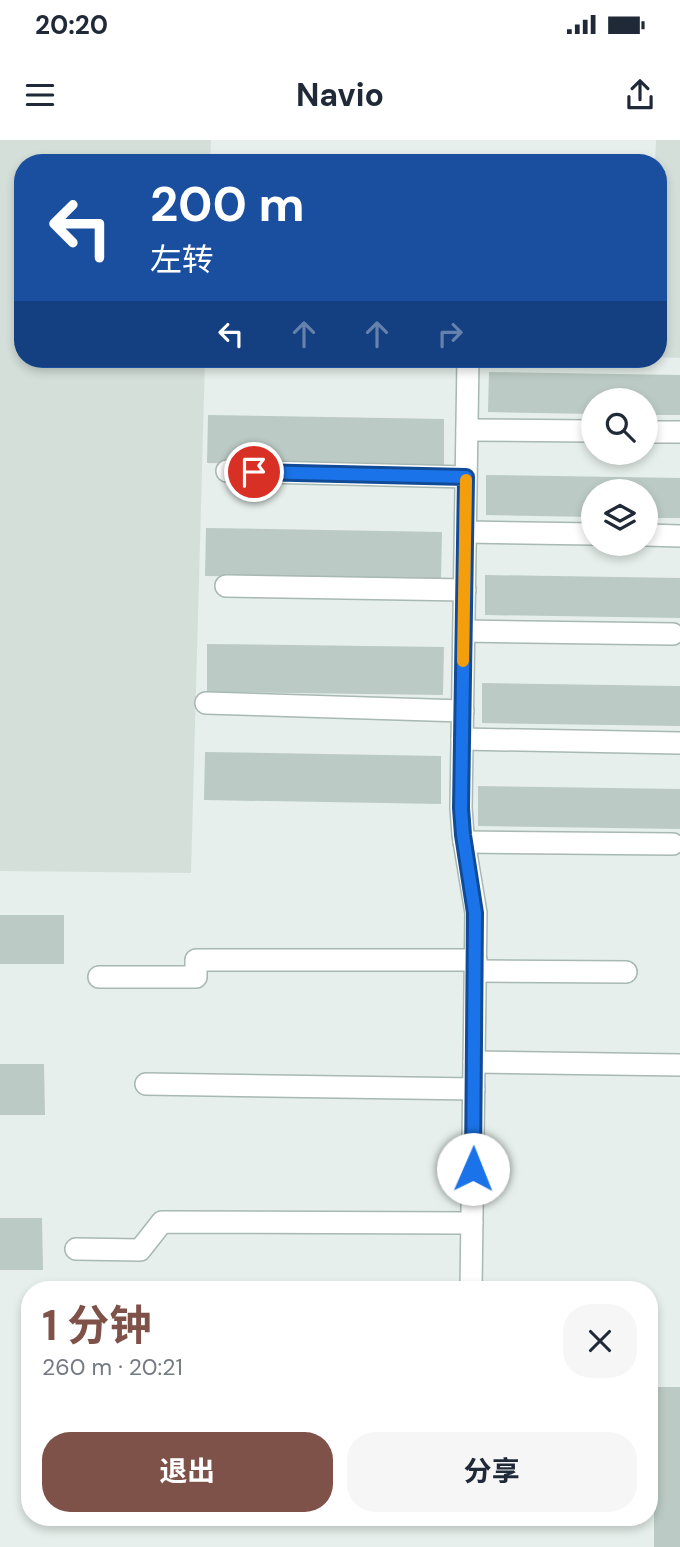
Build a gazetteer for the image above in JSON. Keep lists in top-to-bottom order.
{
  "page": {
    "status": "20:20",
    "header": "Navio",
    "turn": ["200 m", "左转"],
    "heading": ["1 分钟", "260 m · 20:21"],
    "buttons": ["退出", "分享"]
  }
}
